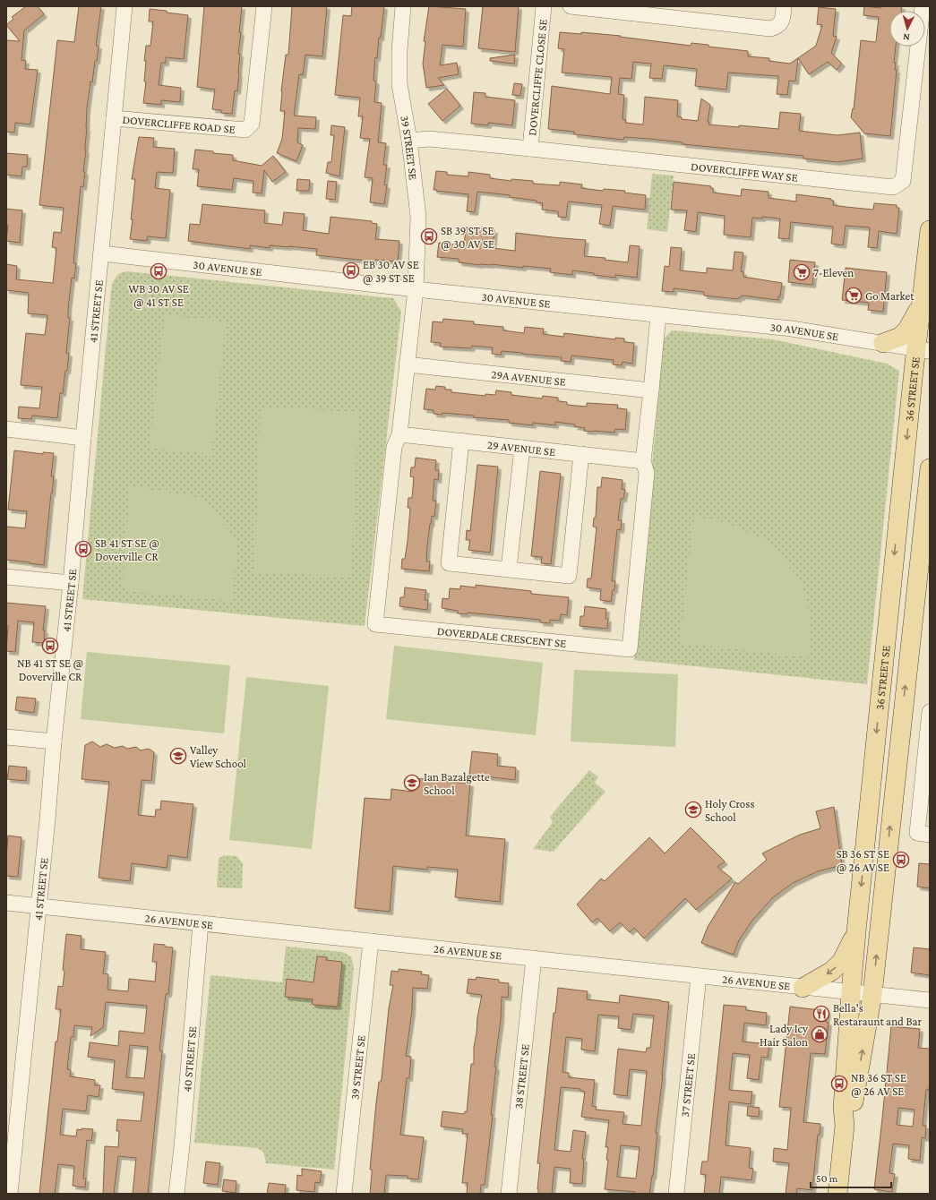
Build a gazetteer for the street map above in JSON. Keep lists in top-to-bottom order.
{
  "streets": {
    "main road": ["36 STREET SE"],
    "street": [
      "DOVERCLIFFE CLOSE SE",
      "DOVERCLIFFE ROAD SE",
      "39 STREET SE",
      "DOVERCLIFFE WAY SE",
      "30 AVENUE SE",
      "41 STREET SE",
      "29A AVENUE SE",
      "29 AVENUE SE",
      "DOVERDALE CRESCENT SE",
      "26 AVENUE SE",
      "40 STREET SE",
      "38 STREET SE",
      "37 STREET SE"
    ]
  },
  "crossings": [
    ["DOVERCLIFFE CLOSE SE", "DOVERCLIFFE WAY SE"],
    ["DOVERCLIFFE ROAD SE", "41 STREET SE"],
    ["39 STREET SE", "DOVERCLIFFE WAY SE"],
    ["39 STREET SE", "30 AVENUE SE"],
    ["39 STREET SE", "DOVERDALE CRESCENT SE"],
    ["39 STREET SE", "26 AVENUE SE"],
    ["30 AVENUE SE", "41 STREET SE"],
    ["30 AVENUE SE", "36 STREET SE"],
    ["30 AVENUE SE", "DOVERDALE CRESCENT SE"],
    ["41 STREET SE", "26 AVENUE SE"],
    ["29A AVENUE SE", "DOVERDALE CRESCENT SE"],
    ["36 STREET SE", "26 AVENUE SE"],
    ["29 AVENUE SE", "DOVERDALE CRESCENT SE"],
    ["26 AVENUE SE", "40 STREET SE"],
    ["26 AVENUE SE", "38 STREET SE"],
    ["26 AVENUE SE", "37 STREET SE"]
  ],
  "places": {
    "bus stop": [
      "SB 39 ST SE @ 30 AV SE",
      "EB 30 AV SE @ 39 ST SE",
      "WB 30 AV SE @ 41 ST SE",
      "SB 41 ST SE @ Doverville CR",
      "NB 41 ST SE @ Doverville CR",
      "SB 36 ST SE @ 26 AV SE",
      "NB 36 ST SE @ 26 AV SE"
    ],
    "supermarket": ["7-Eleven", "Go Market"],
    "school or university": ["Valley View School", "Ian Bazalgette School", "Holy Cross School"],
    "restaurant": ["Bella's Restaraunt and Bar"],
    "shop": ["Lady Icy Hair Salon"]
  },
  "scale_bar": "50 m",
  "north": "bottom"
}
